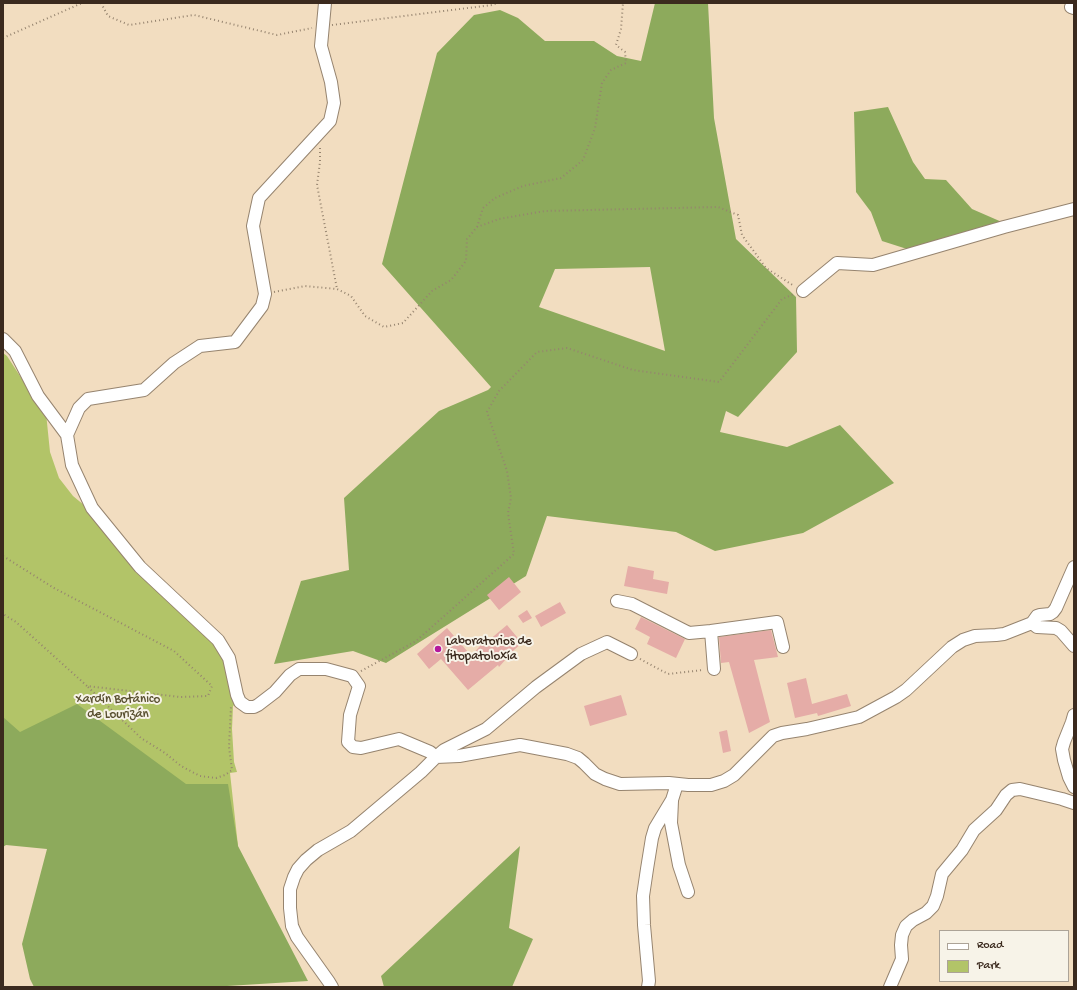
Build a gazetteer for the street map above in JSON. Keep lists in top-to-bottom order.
{
  "parks": ["Xardín Botánico de Lourizán"],
  "places": ["Laboratorios de fitopatoloxía"],
  "legend": ["Road", "Park"]
}
